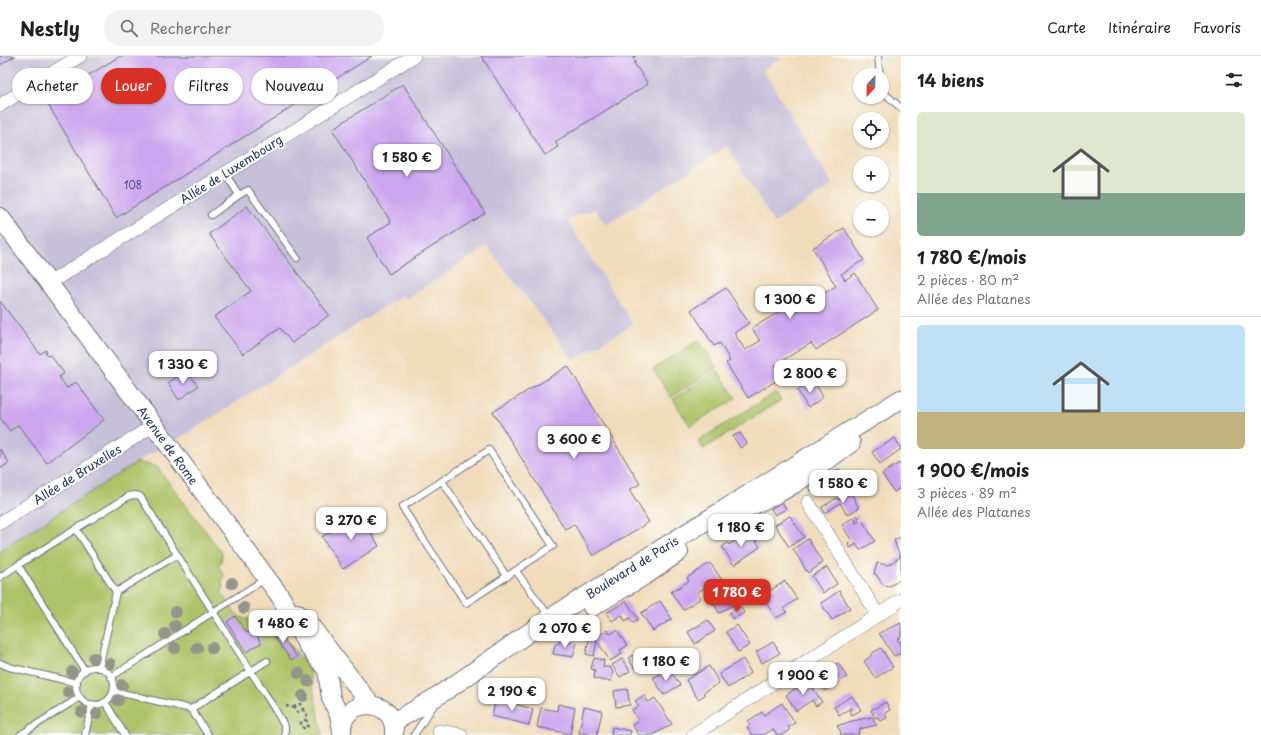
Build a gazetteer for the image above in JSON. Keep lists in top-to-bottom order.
{
  "streets": {
    "street": [
      "Allée de Luxembourg",
      "Avenue de Rome",
      "Allée de Bruxelles",
      "Boulevard de Paris"
    ]
  },
  "crossings": [
    ["Allée de Luxembourg", "Avenue de Rome"],
    ["Avenue de Rome", "Allée de Bruxelles"]
  ],
  "house_numbers": ["108"],
  "north": "bottom",
  "page": {
    "header": "Nestly",
    "search": "Rechercher",
    "nav": ["Carte", "Itinéraire", "Favoris"],
    "heading": "14 biens",
    "map_buttons": ["+", "−"],
    "chip": [
      "Acheter",
      "Louer",
      "Filtres",
      "Nouveau"
    ],
    "list": [
      {
        "name": "1 780 €/mois",
        "note": "2 pièces · 80 m² · Allée des Platanes"
      },
      {
        "name": "1 900 €/mois",
        "note": "3 pièces · 89 m² · Allée des Platanes"
      }
    ],
    "price": [
      "1 580 €",
      "1 300 €",
      "1 330 €",
      "2 800 €",
      "3 600 €",
      "1 580 €",
      "3 270 €",
      "1 180 €",
      "1 780 €",
      "1 480 €",
      "2 070 €",
      "1 180 €",
      "1 900 €",
      "2 190 €"
    ]
  }
}
